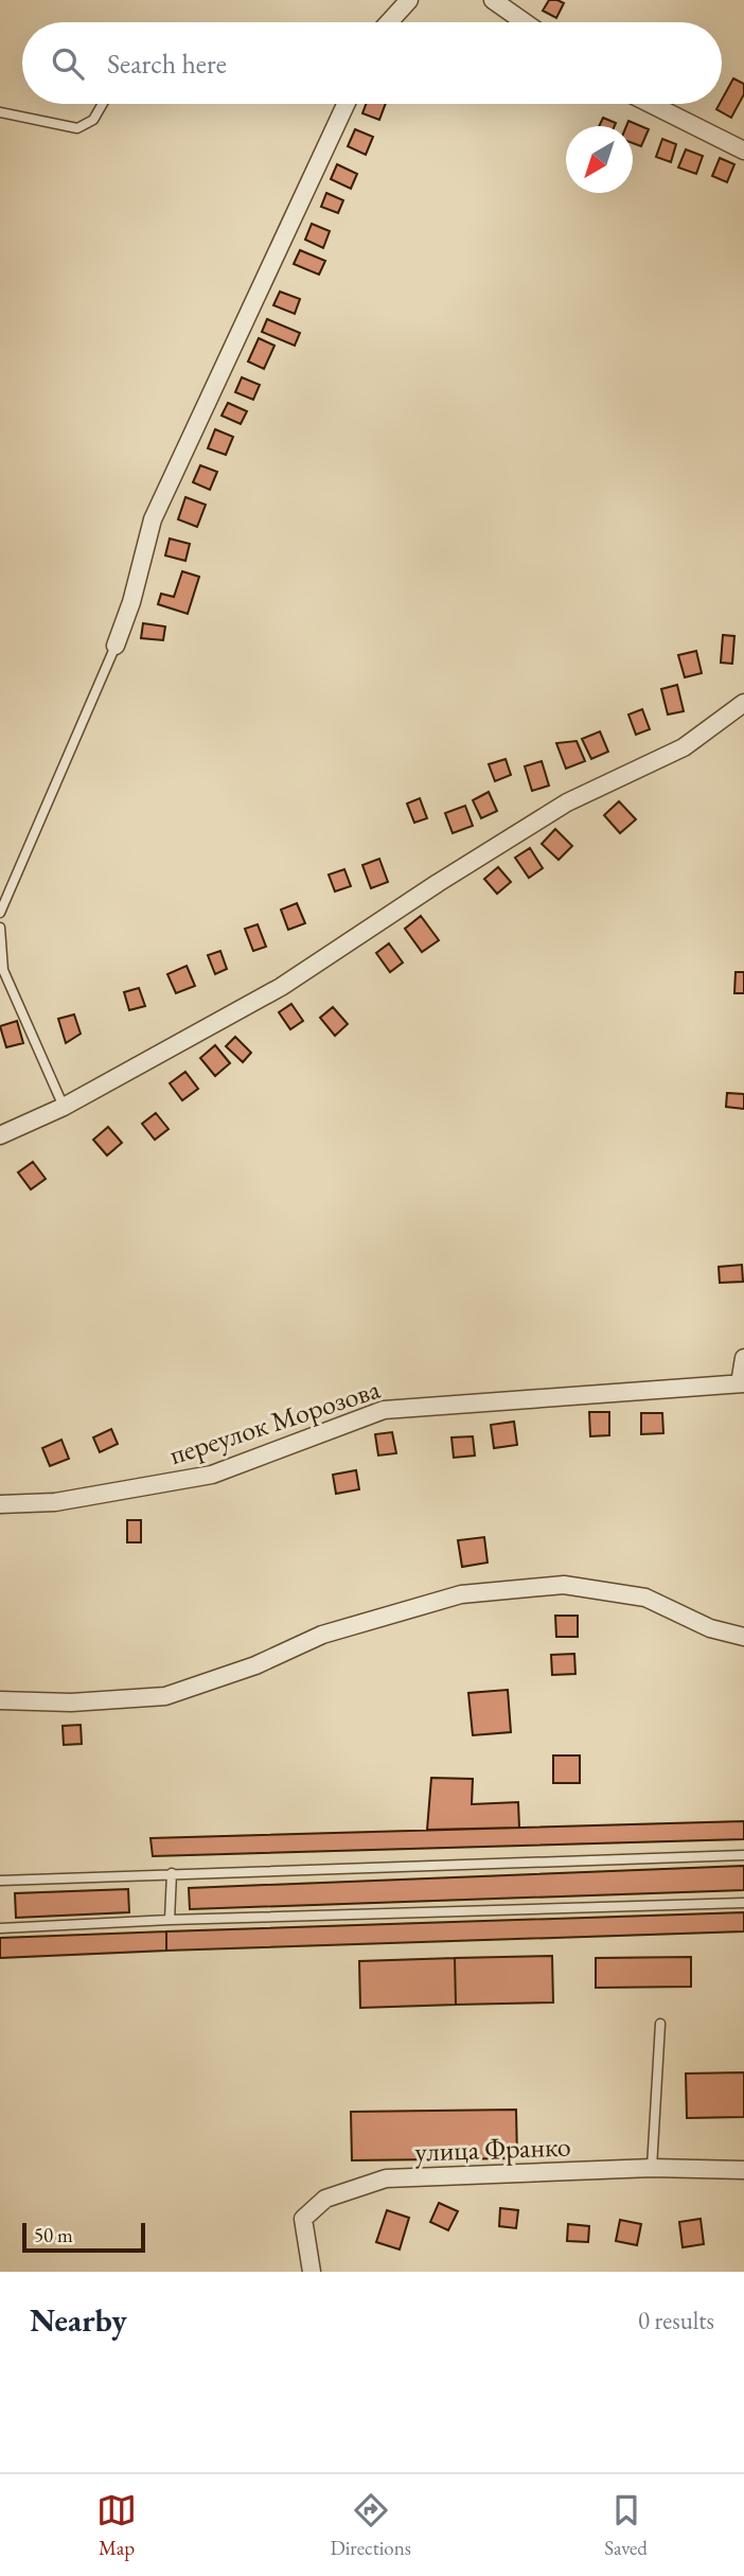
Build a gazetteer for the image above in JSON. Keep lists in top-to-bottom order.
{
  "streets": {
    "street": ["переулок Морозова", "улица Франко"]
  },
  "scale_bar": "50 m",
  "north": "bottom left",
  "page": {
    "search": "Search here",
    "scale": "50 m",
    "heading": ["Nearby", "0 results"],
    "nav": ["Map", "Directions", "Saved"]
  }
}
